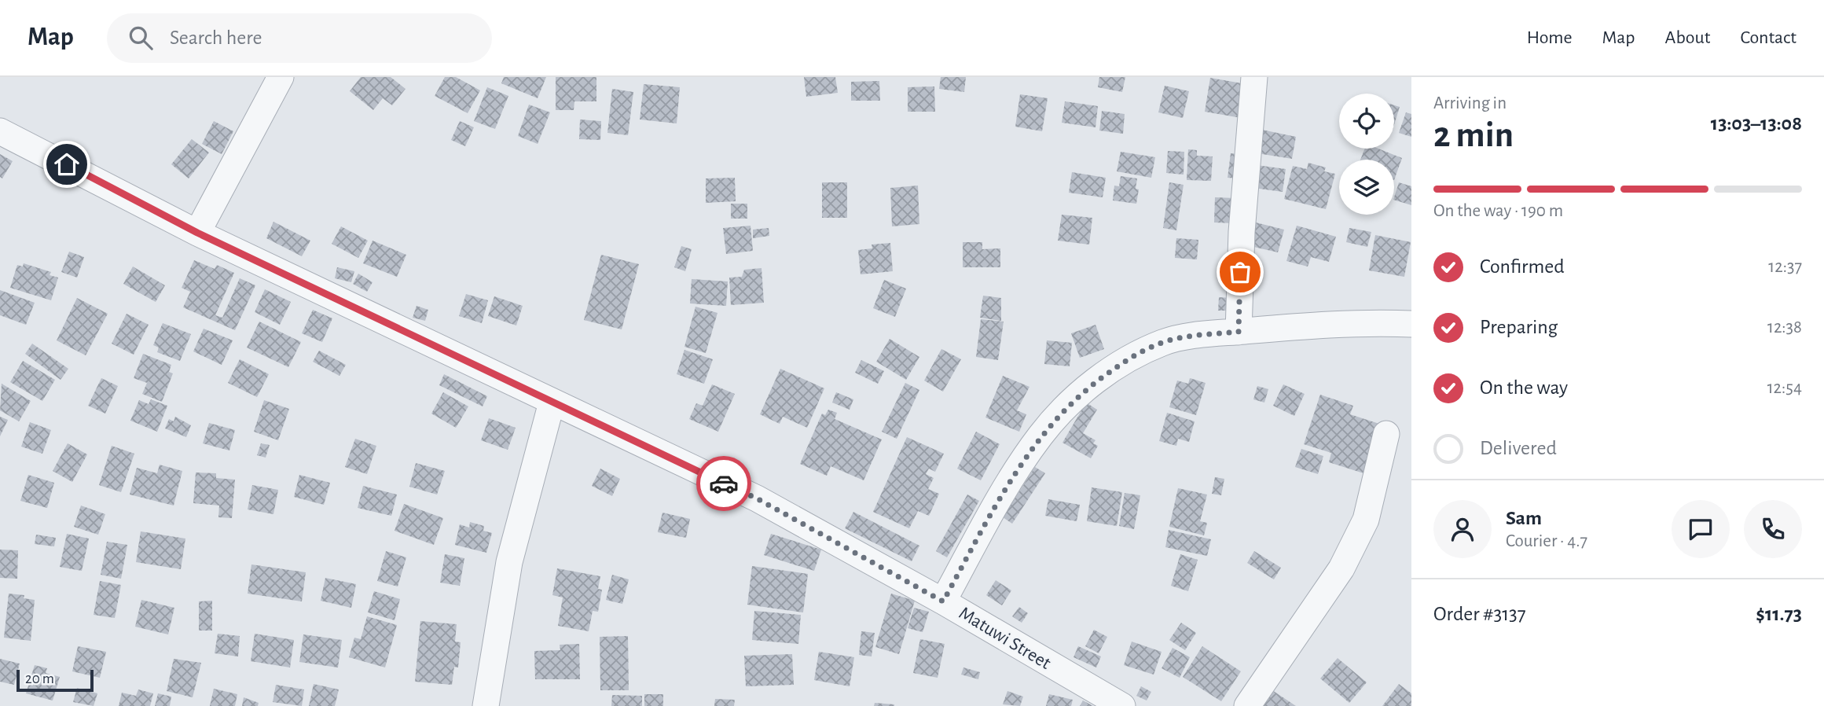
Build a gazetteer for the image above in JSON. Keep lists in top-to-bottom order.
{
  "streets": {
    "street": ["Matuwi Street"]
  },
  "scale_bar": "20 m",
  "page": {
    "header": "Map",
    "search": "Search here",
    "nav": [
      "Home",
      "Map",
      "About",
      "Contact"
    ],
    "heading": ["2 min", "Arriving in", "13:03–13:08"],
    "panel": [
      "Sam",
      "Courier · 4.7",
      "Order #3137",
      "$11.73"
    ],
    "bar": "On the way · 190 m",
    "list": [
      ["Confirmed", "12:37"],
      ["Preparing", "12:38"],
      ["On the way", "12:54"],
      "Delivered"
    ],
    "scale": "20 m"
  }
}
